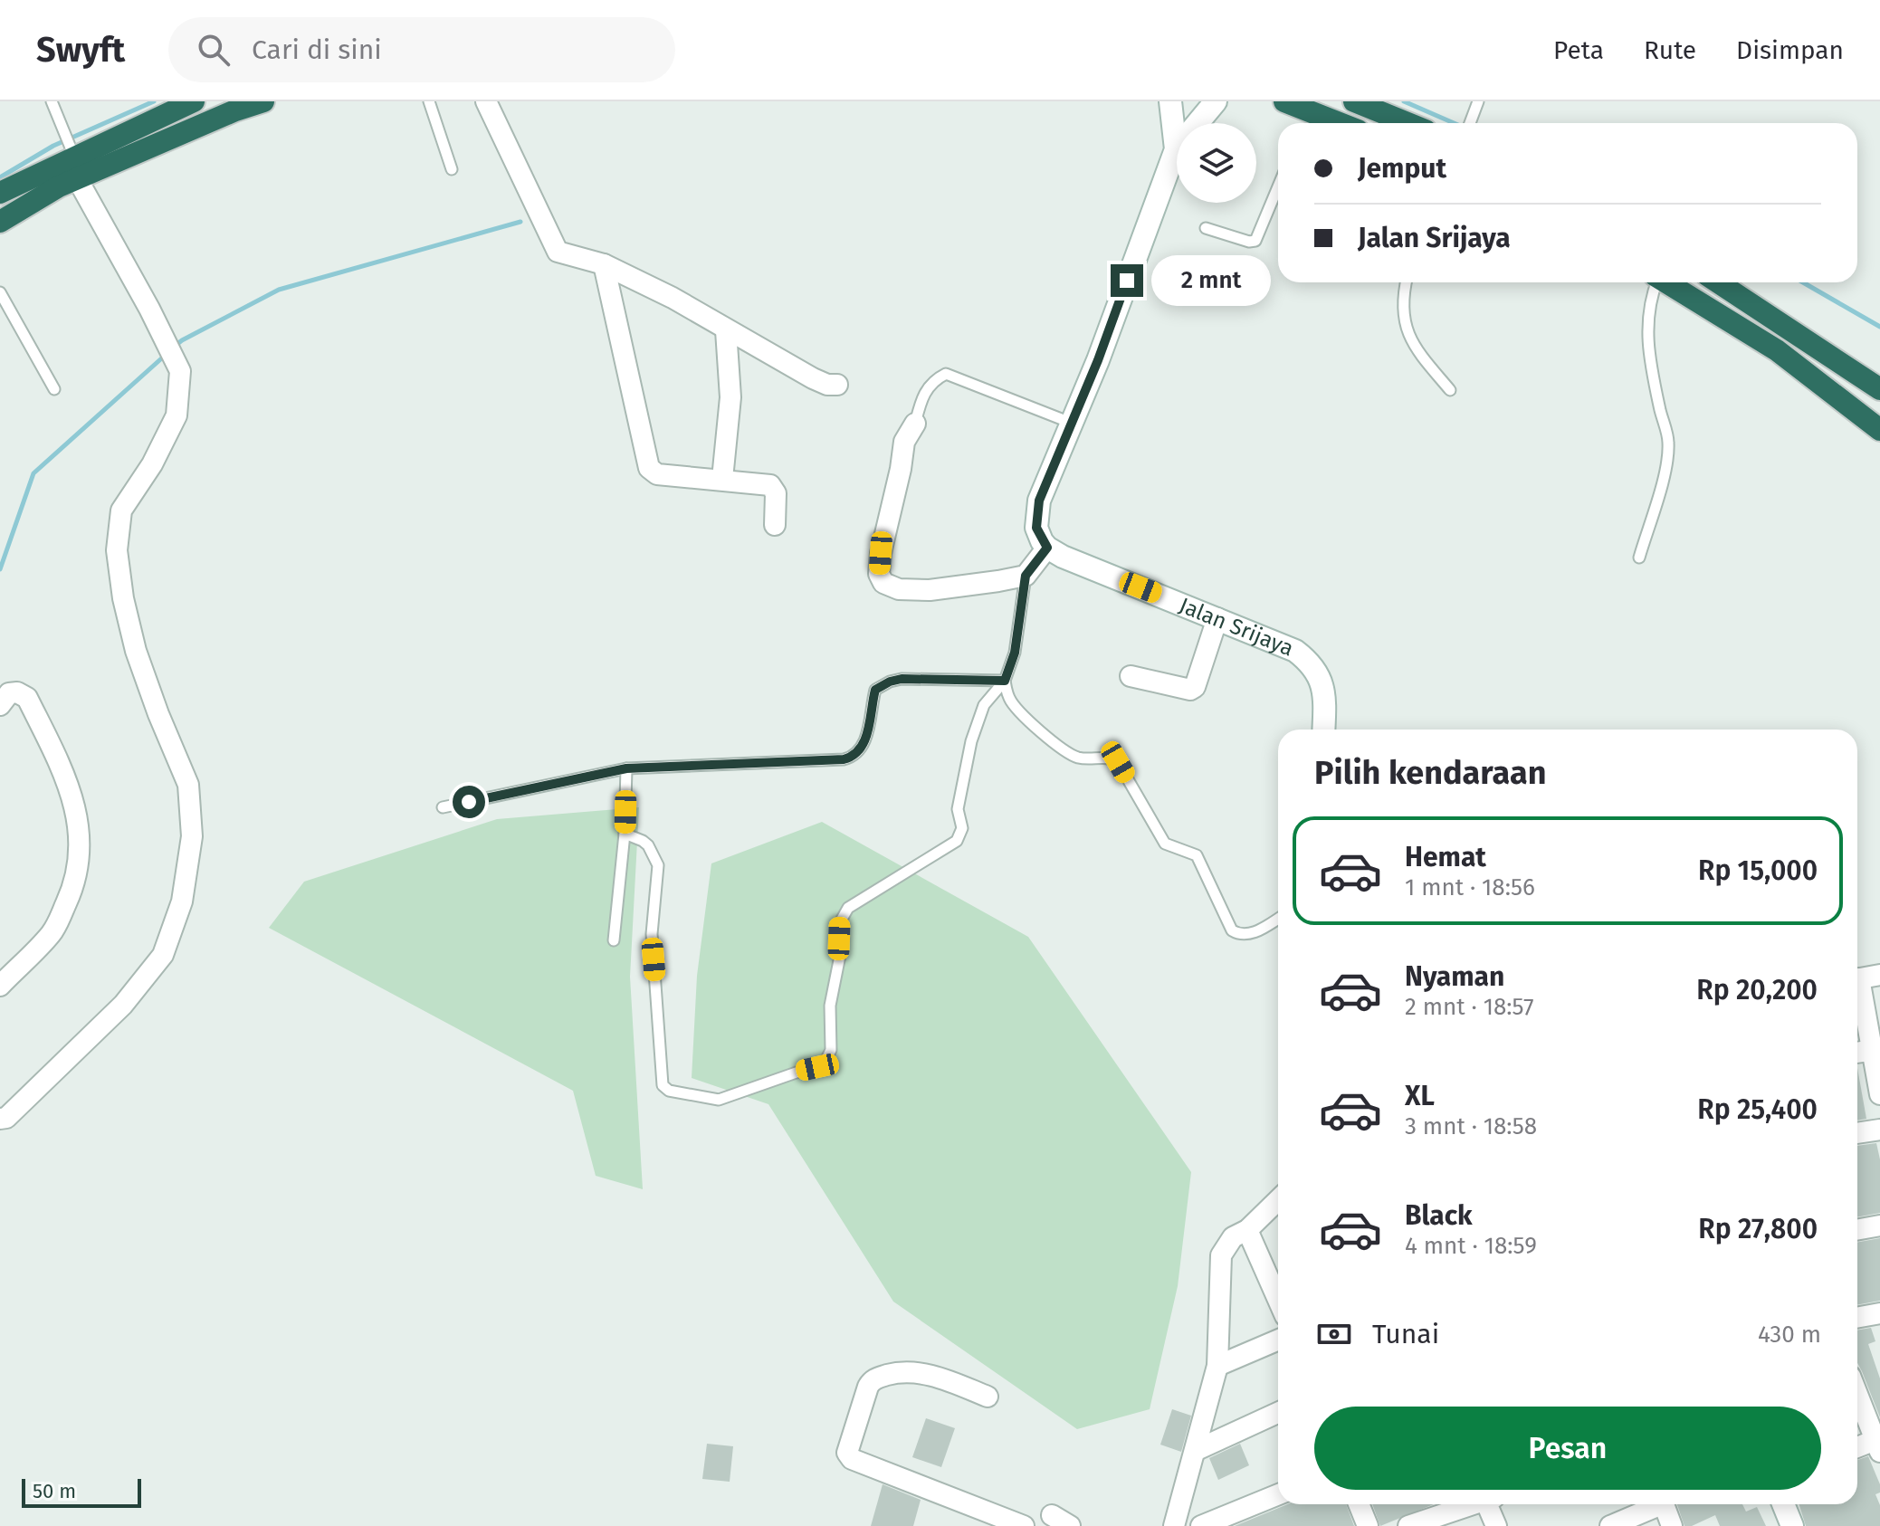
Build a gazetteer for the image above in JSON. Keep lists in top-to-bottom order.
{
  "streets": {
    "street": ["Jalan Srijaya"]
  },
  "scale_bar": "50 m",
  "page": {
    "header": "Swyft",
    "search": "Cari di sini",
    "nav": ["Peta", "Rute", "Disimpan"],
    "banner": ["Jemput", "Jalan Srijaya"],
    "bubble": "2 mnt",
    "heading": "Pilih kendaraan",
    "list": [
      {
        "name": "Hemat",
        "note": "1 mnt · 18:56",
        "value": "Rp 15,000"
      },
      {
        "name": "Nyaman",
        "note": "2 mnt · 18:57",
        "value": "Rp 20,200"
      },
      {
        "name": "XL",
        "note": "3 mnt · 18:58",
        "value": "Rp 25,400"
      },
      {
        "name": "Black",
        "note": "4 mnt · 18:59",
        "value": "Rp 27,800"
      }
    ],
    "pay": ["Tunai", "430 m"],
    "buttons": "Pesan",
    "scale": "50 m"
  }
}
